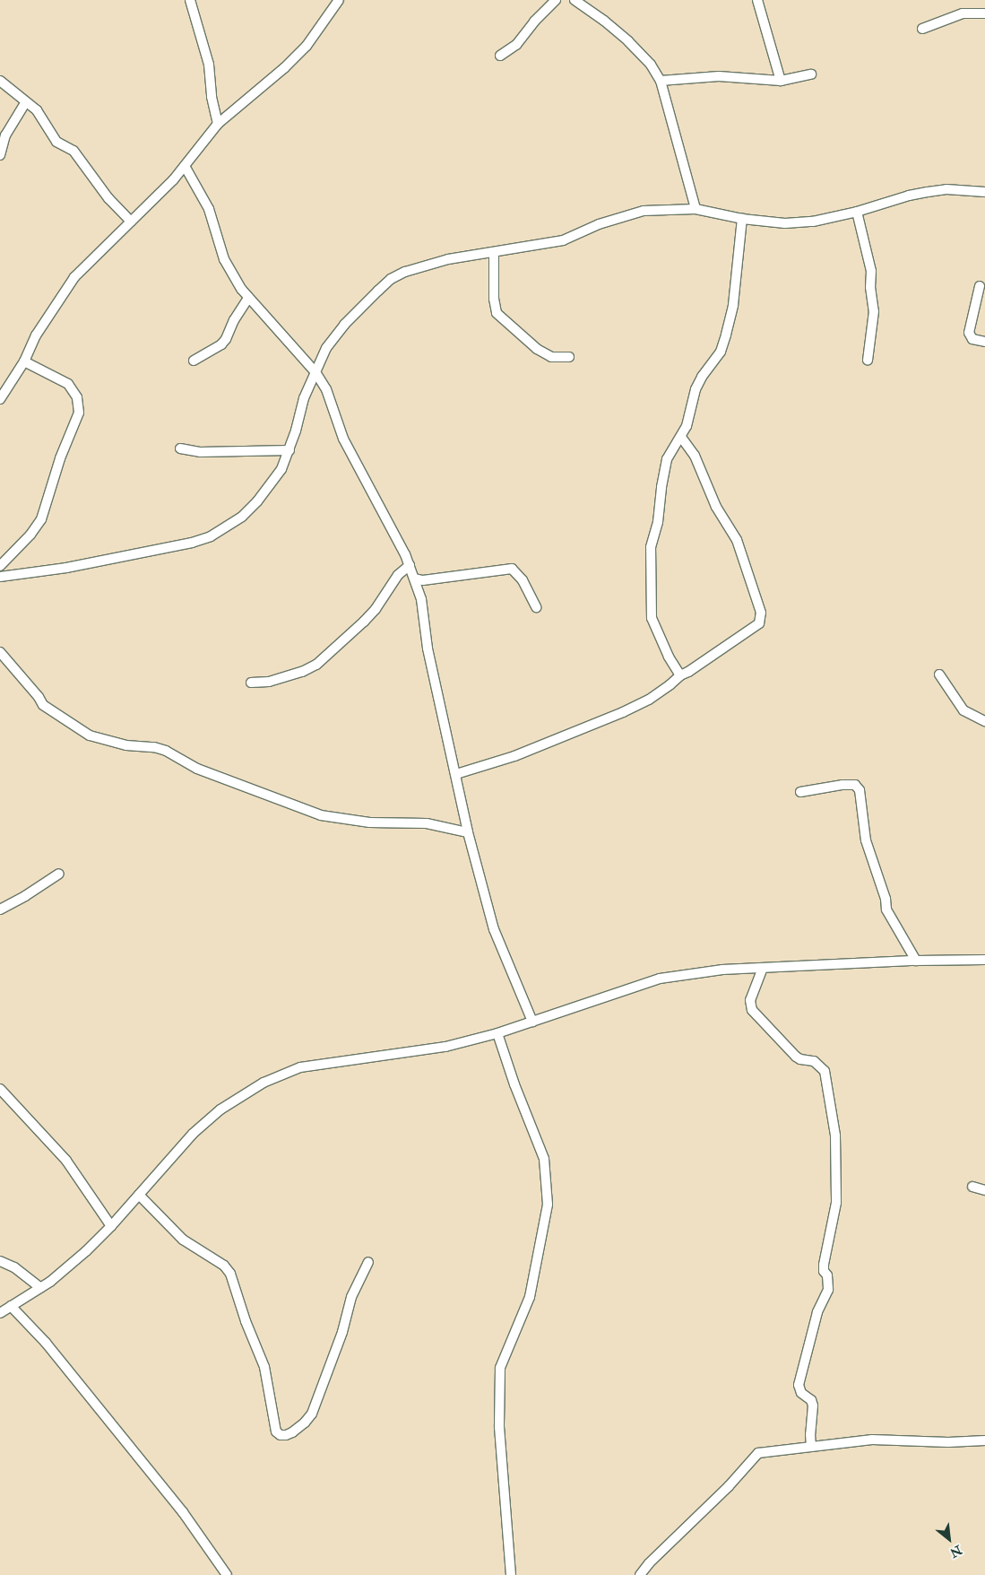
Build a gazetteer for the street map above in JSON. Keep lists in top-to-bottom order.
{
  "north": "bottom right"
}
